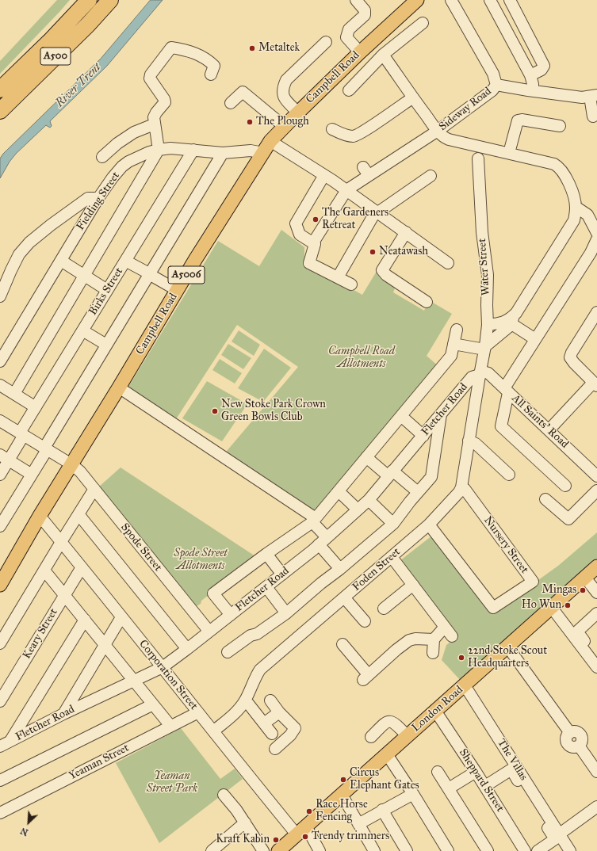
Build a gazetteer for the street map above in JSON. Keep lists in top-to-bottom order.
{
  "streets": {
    "highway": ["A500"],
    "main road": ["Campbell Road", "A5006", "London Road"],
    "street": [
      "Sideway Road",
      "Fielding Street",
      "Water Street",
      "Birks Street",
      "Fletcher Road",
      "All Saints' Road",
      "Nursery Street",
      "Spode Street",
      "Foden Street",
      "Keary Street",
      "Corporation Street",
      "The Villas",
      "Yeaman Street",
      "Sheppard Street"
    ]
  },
  "crossings": [
    ["Campbell Road", "Fielding Street"],
    ["Campbell Road", "Spode Street"],
    ["Campbell Road", "Corporation Street"],
    ["Fielding Street", "Birks Street"],
    ["Water Street", "Fletcher Road"],
    ["Water Street", "All Saints' Road"],
    ["Water Street", "Foden Street"],
    ["Birks Street", "Spode Street"],
    ["Fletcher Road", "All Saints' Road"],
    ["Fletcher Road", "Spode Street"],
    ["Fletcher Road", "Foden Street"],
    ["Fletcher Road", "Corporation Street"],
    ["All Saints' Road", "Foden Street"],
    ["Nursery Street", "Foden Street"],
    ["Foden Street", "Corporation Street"],
    ["Keary Street", "Corporation Street"],
    ["Corporation Street", "London Road"],
    ["Corporation Street", "Yeaman Street"],
    ["London Road", "The Villas"],
    ["London Road", "Sheppard Street"],
    ["The Villas", "Sheppard Street"]
  ],
  "water": ["River Trent"],
  "parks": ["Campbell Road Allotments", "Spode Street Allotments", "Yeaman Street Park"],
  "places": [
    "Metaltek",
    "The Plough",
    "The Gardeners Retreat",
    "Neatawash",
    "New Stoke Park Crown Green Bowls Club",
    "Mingas",
    "Ho Wun",
    "22nd Stoke Scout Headquarters",
    "Circus Elephant Gates",
    "Race Horse Fencing",
    "Trendy trimmers",
    "Kraft Kabin"
  ],
  "north": "bottom left"
}
